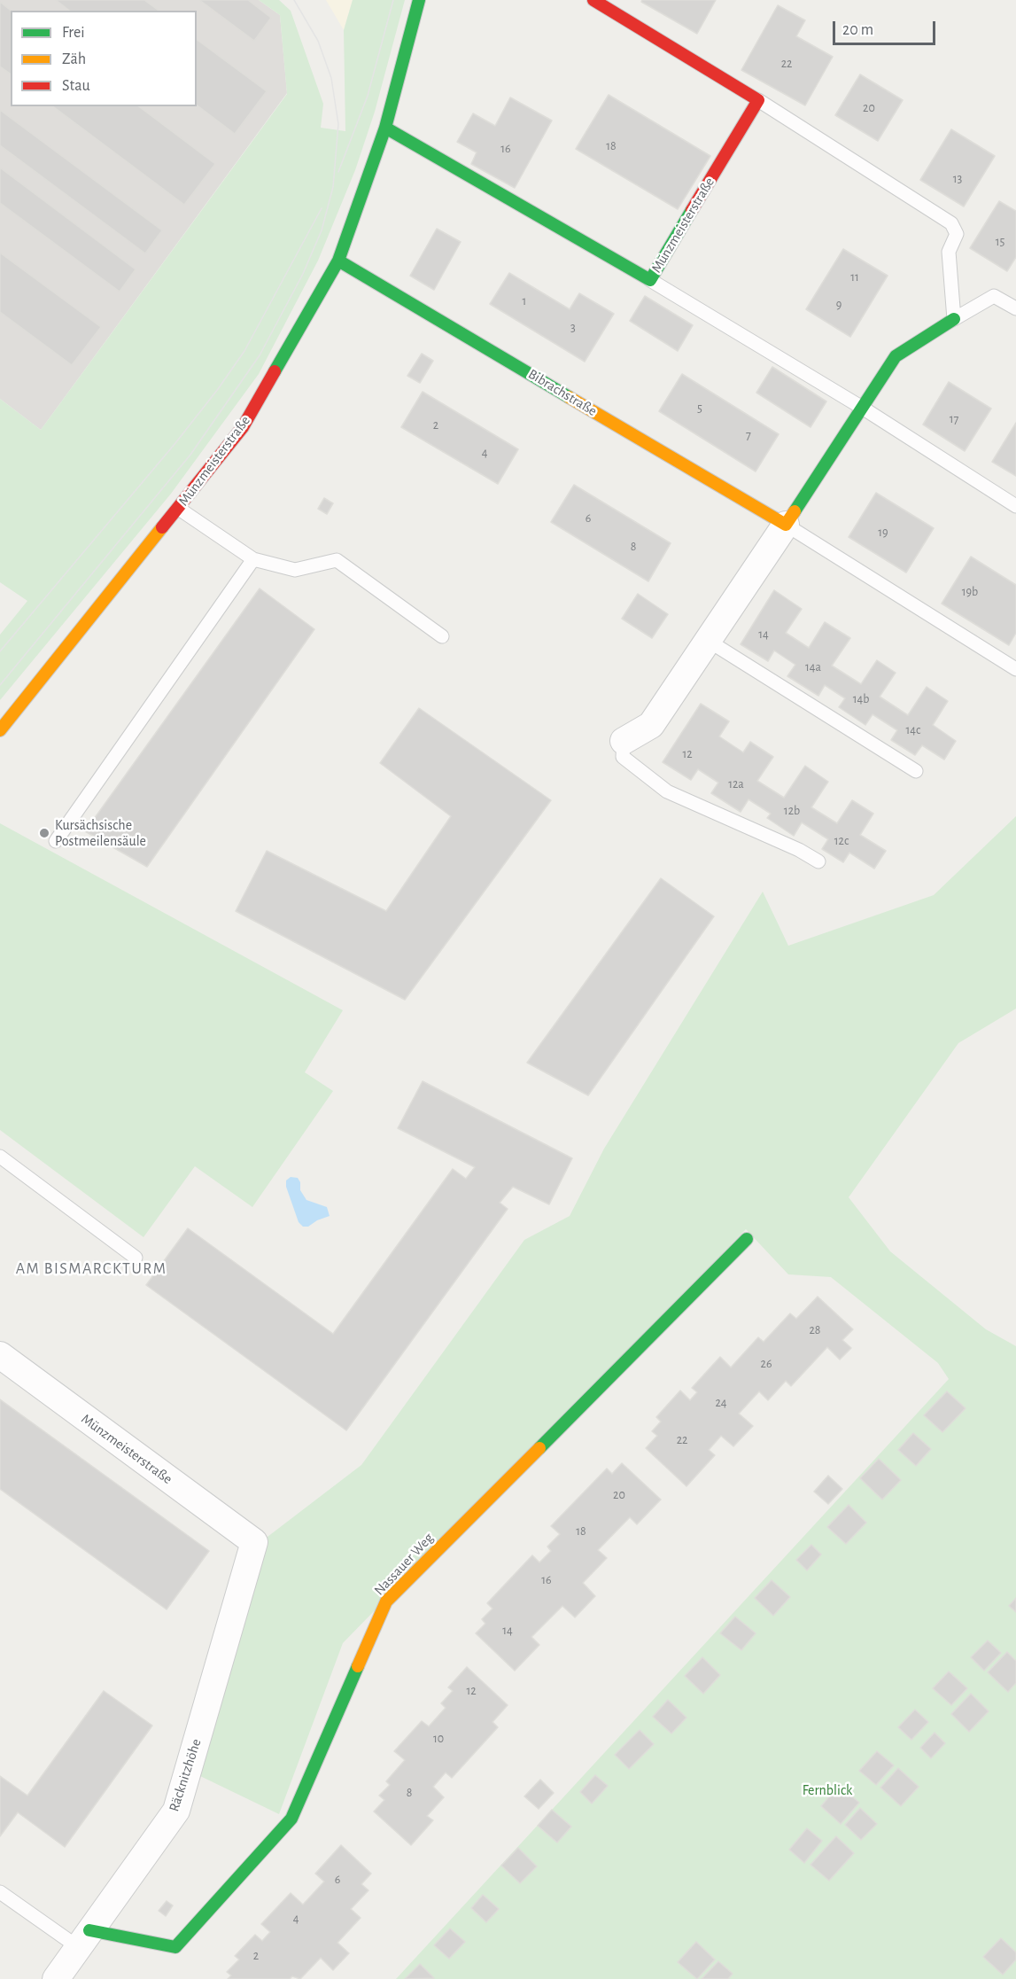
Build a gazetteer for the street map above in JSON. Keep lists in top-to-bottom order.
{
  "streets": {
    "street": [
      "Münzmeisterstraße",
      "Bibrachstraße",
      "Nassauer Weg",
      "Räcknitzhöhe"
    ]
  },
  "crossings": [
    ["Münzmeisterstraße", "Bibrachstraße"],
    ["Münzmeisterstraße", "Räcknitzhöhe"],
    ["Nassauer Weg", "Räcknitzhöhe"]
  ],
  "districts": ["AM BISMARCKTURM"],
  "parks": ["Fernblick"],
  "places": ["Kursächsische Postmeilensäule"],
  "house_numbers": [
    "22",
    "20",
    "18",
    "16",
    "13",
    "15",
    "11",
    "1",
    "9",
    "3",
    "5",
    "17",
    "2",
    "7",
    "4",
    "6",
    "19",
    "8",
    "19b",
    "14",
    "14a",
    "14b",
    "14c",
    "12",
    "12a",
    "12b",
    "12c",
    "28",
    "26",
    "24",
    "22",
    "20",
    "18",
    "16",
    "14",
    "12",
    "10",
    "8",
    "6",
    "4",
    "2"
  ],
  "legend": ["Frei", "Zäh", "Stau"],
  "scale_bar": "20 m"
}
